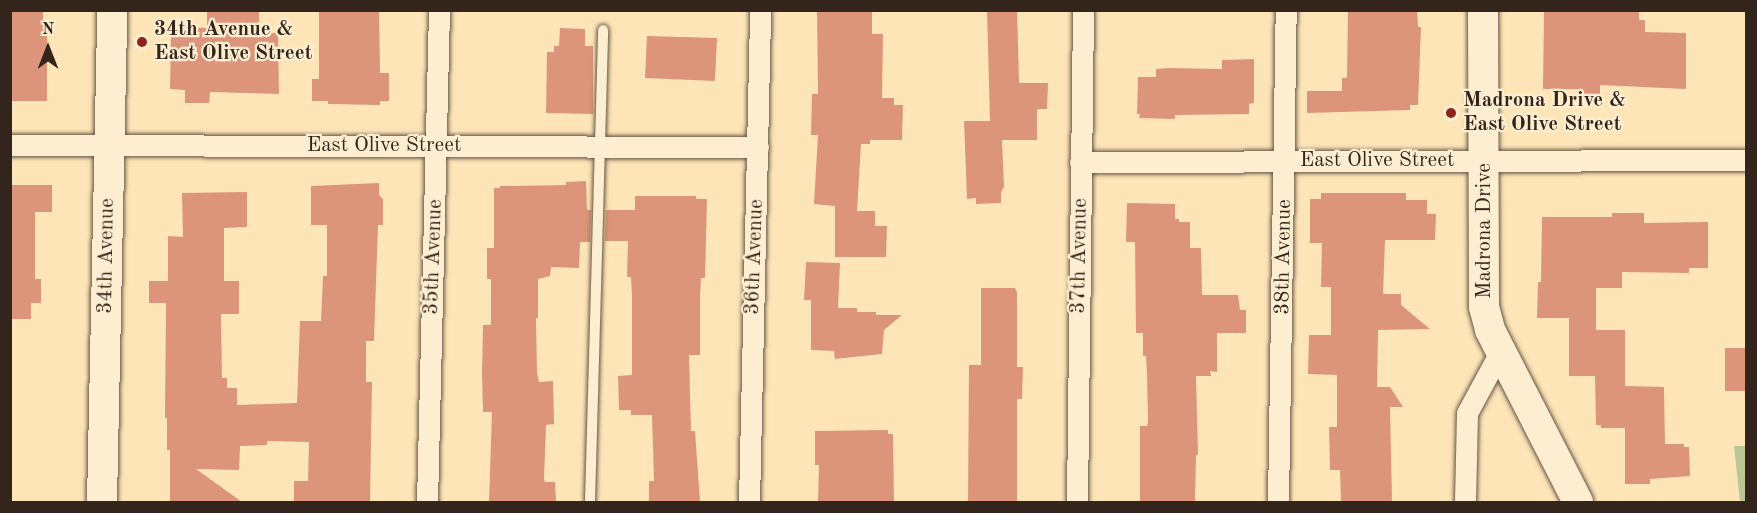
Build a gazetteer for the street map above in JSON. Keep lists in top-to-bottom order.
{
  "streets": {
    "street": [
      "East Olive Street",
      "Madrona Drive",
      "34th Avenue",
      "37th Avenue",
      "35th Avenue",
      "36th Avenue",
      "38th Avenue"
    ]
  },
  "crossings": [
    ["East Olive Street", "Madrona Drive"],
    ["East Olive Street", "34th Avenue"],
    ["East Olive Street", "37th Avenue"],
    ["East Olive Street", "35th Avenue"],
    ["East Olive Street", "36th Avenue"],
    ["East Olive Street", "38th Avenue"]
  ],
  "places": ["34th Avenue & East Olive Street", "Madrona Drive & East Olive Street"],
  "north": "top"
}
